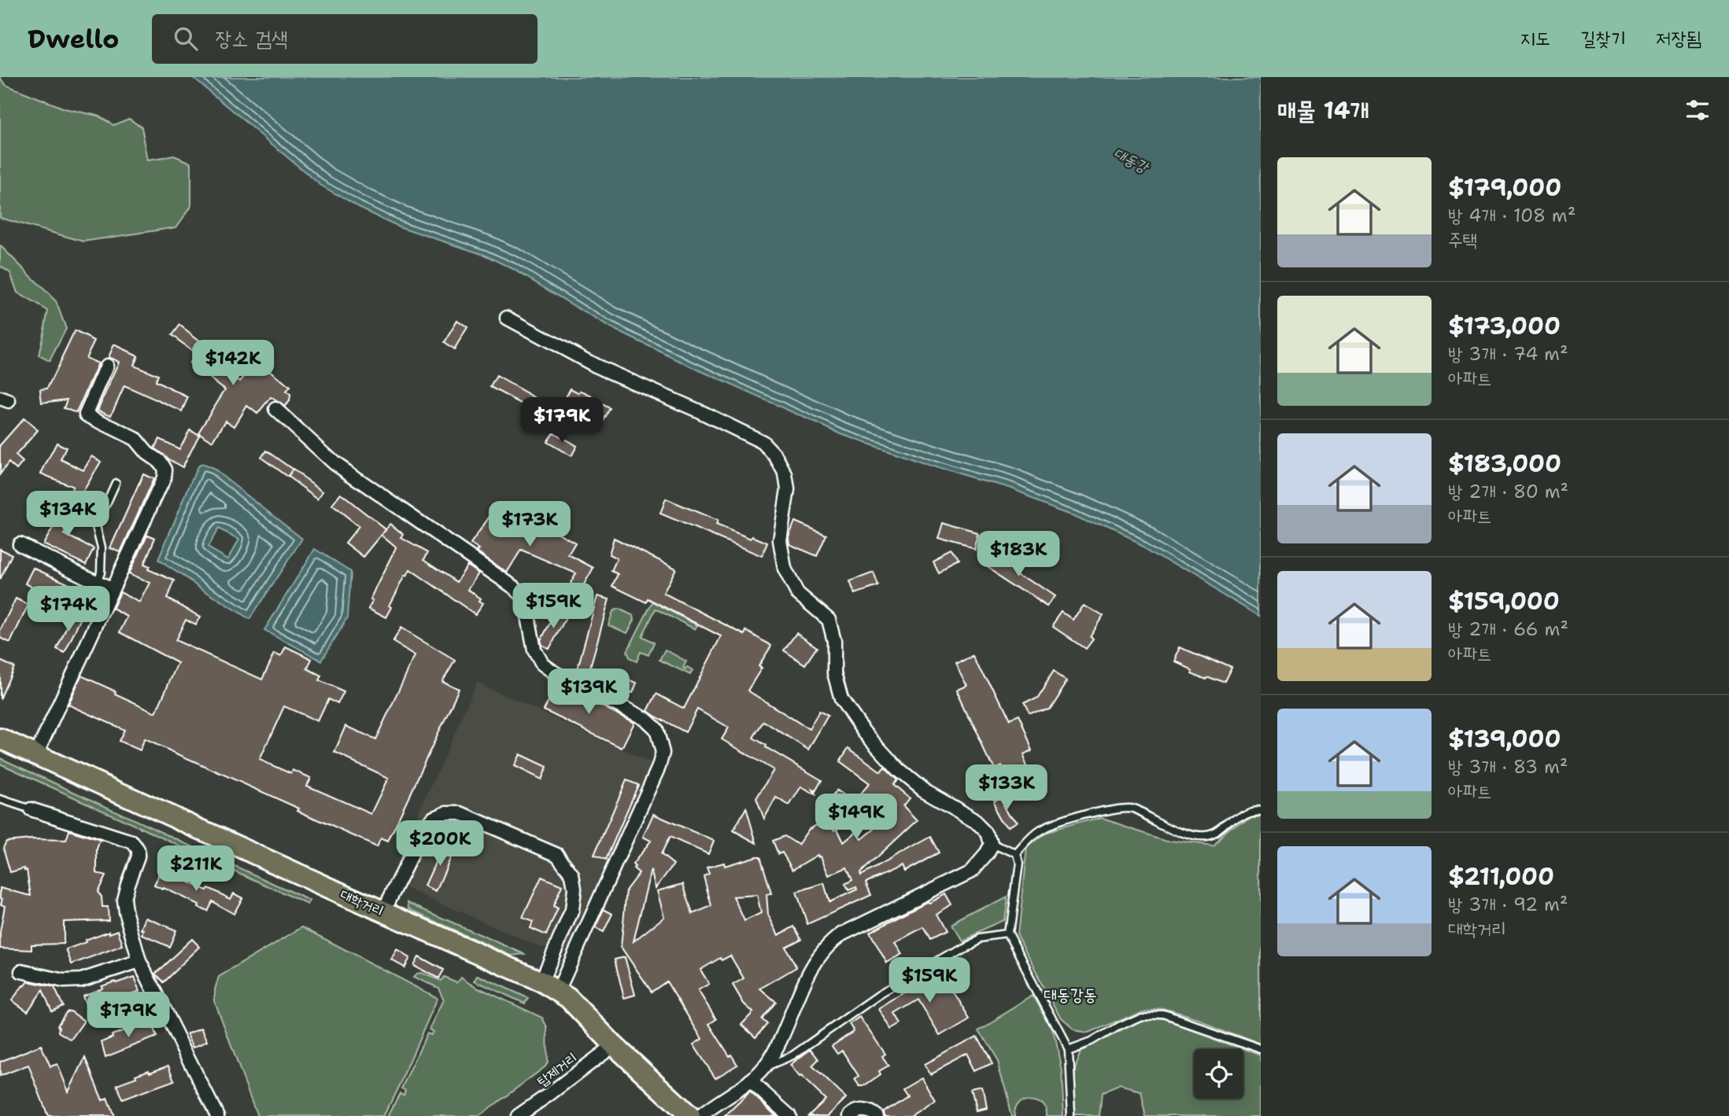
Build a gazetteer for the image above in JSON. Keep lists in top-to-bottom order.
{
  "streets": {
    "main road": ["대학거리"],
    "street": ["탑제거리"]
  },
  "crossings": [
    ["대학거리", "탑제거리"]
  ],
  "districts": ["대동강동"],
  "water": ["대동강"],
  "page": {
    "header": "Dwello",
    "search": "장소 검색",
    "nav": ["지도", "길찾기", "저장됨"],
    "heading": "매물 14개",
    "list": [
      {
        "name": "$179,000",
        "note": "방 4개 · 108 m² · 주택"
      },
      {
        "name": "$173,000",
        "note": "방 3개 · 74 m² · 아파트"
      },
      {
        "name": "$183,000",
        "note": "방 2개 · 80 m² · 아파트"
      },
      {
        "name": "$159,000",
        "note": "방 2개 · 66 m² · 아파트"
      },
      {
        "name": "$139,000",
        "note": "방 3개 · 83 m² · 아파트"
      },
      {
        "name": "$211,000",
        "note": "방 3개 · 92 m² · 대학거리"
      }
    ],
    "price": [
      "$142K",
      "$179K",
      "$134K",
      "$173K",
      "$183K",
      "$159K",
      "$174K",
      "$139K",
      "$133K",
      "$149K",
      "$200K",
      "$211K",
      "$159K",
      "$179K"
    ]
  }
}
